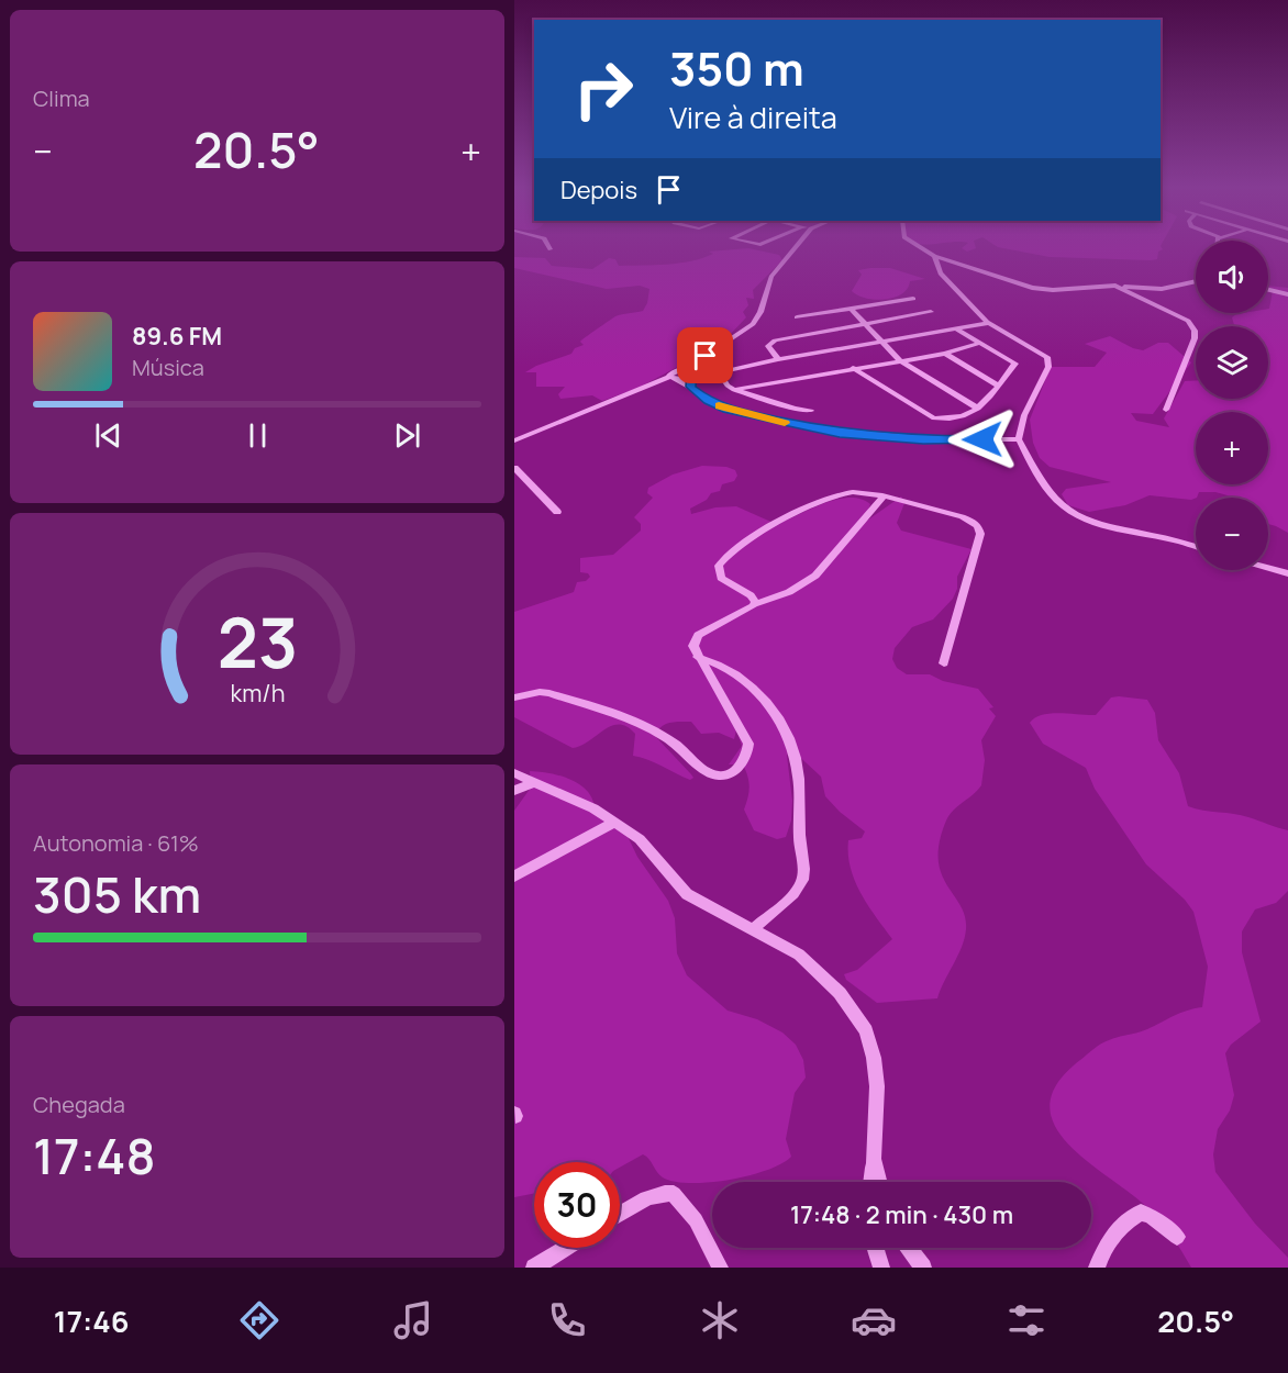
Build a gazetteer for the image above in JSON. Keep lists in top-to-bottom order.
{
  "page": {
    "tile": [
      "Clima",
      ["Autonomia · 61%", "305 km"],
      ["Chegada", "17:48"]
    ],
    "turn": ["350 m", "Vire à direita"],
    "heat": ["−", "20.5°", "+"],
    "then": "Depois",
    "map_buttons": ["+", "−"],
    "song": ["89.6 FM", "Música"],
    "limit": "30",
    "trip": "17:48 · 2 min · 430 m",
    "tabs": ["17:46", "20.5°"],
    "gauge": ["23", "km/h"]
  }
}
